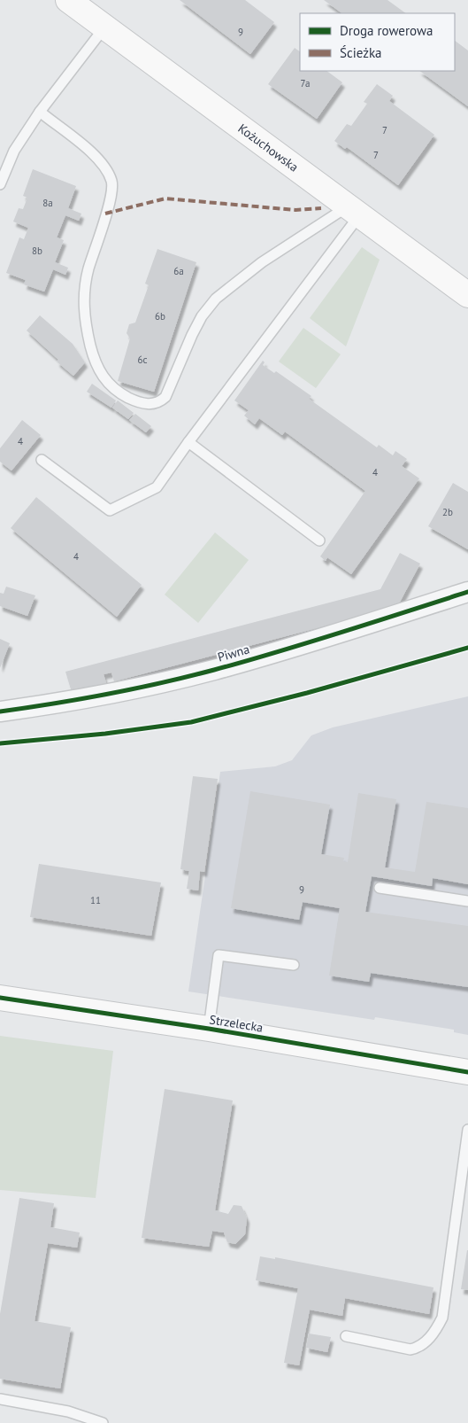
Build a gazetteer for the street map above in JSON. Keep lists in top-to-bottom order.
{
  "streets": {
    "main road": ["Kożuchowska", "Strzelecka"],
    "street": ["Piwna"]
  },
  "house_numbers": [
    "9",
    "7a",
    "7",
    "7",
    "8a",
    "8b",
    "6a",
    "6b",
    "6c",
    "4",
    "4",
    "2b",
    "4",
    "9",
    "11"
  ],
  "legend": ["Droga rowerowa", "Ścieżka"]
}
